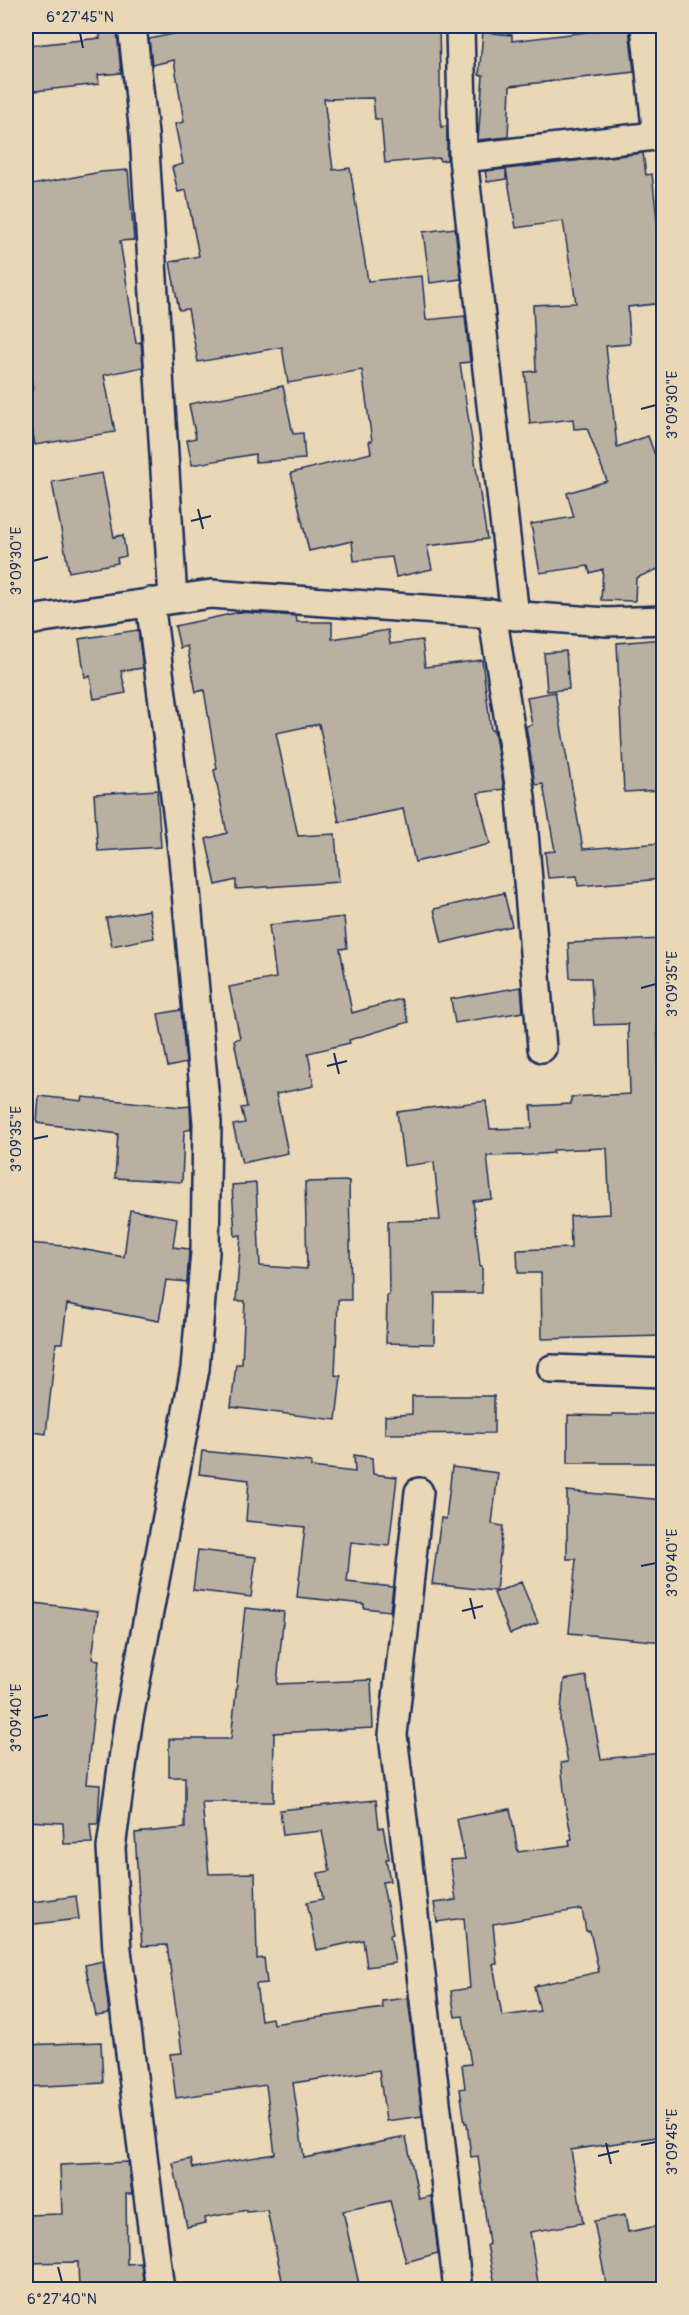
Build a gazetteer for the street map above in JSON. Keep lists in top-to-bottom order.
{
  "coordinates": [
    "6°27'45\"N",
    "3°09'30\"E",
    "3°09'35\"E",
    "3°09'40\"E",
    "3°09'45\"E",
    "6°27'40\"N"
  ]
}
